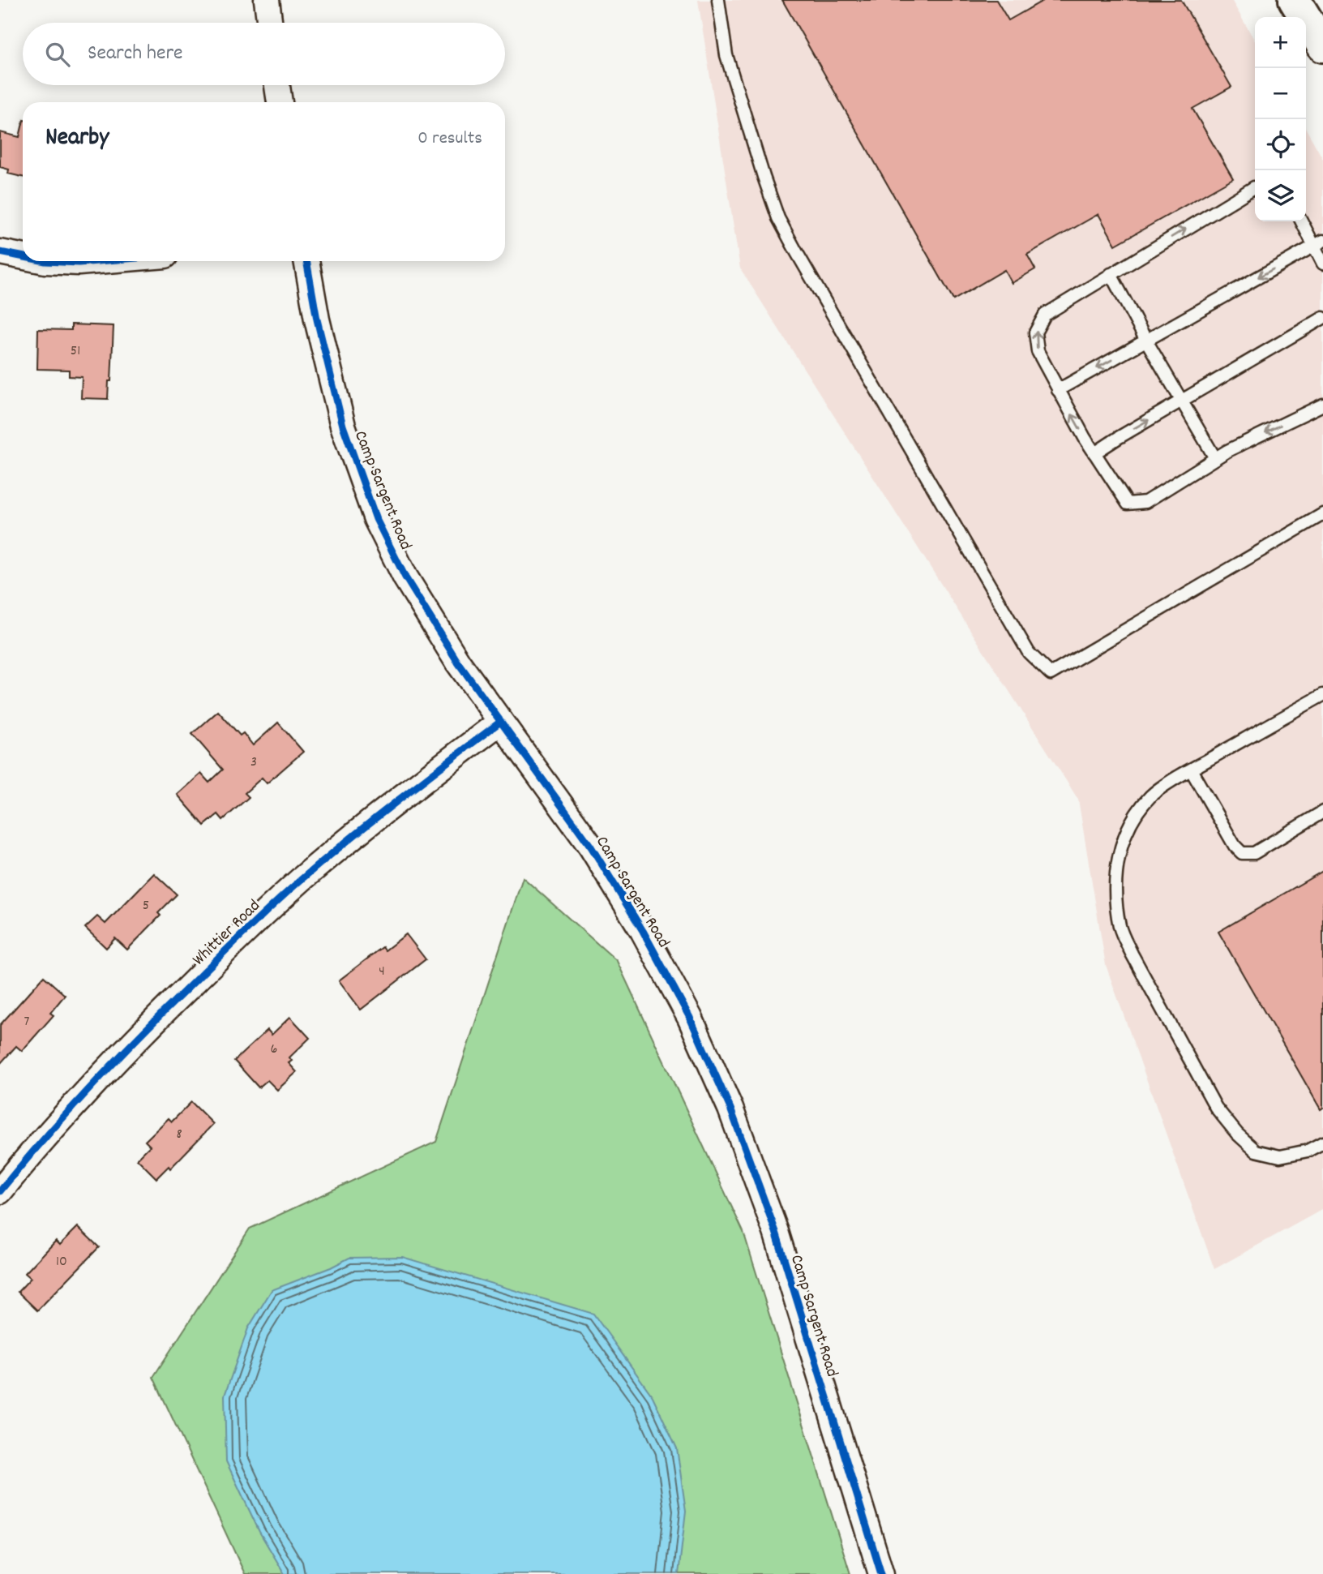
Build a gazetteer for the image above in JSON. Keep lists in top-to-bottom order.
{
  "streets": {
    "street": ["Camp Sargent Road", "Whittier Road"]
  },
  "crossings": [
    ["Camp Sargent Road", "Whittier Road"]
  ],
  "house_numbers": [
    "51",
    "3",
    "5",
    "4",
    "7",
    "6",
    "8",
    "10"
  ],
  "page": {
    "map_buttons": ["+", "−"],
    "search": "Search here",
    "heading": ["Nearby", "0 results"]
  }
}
